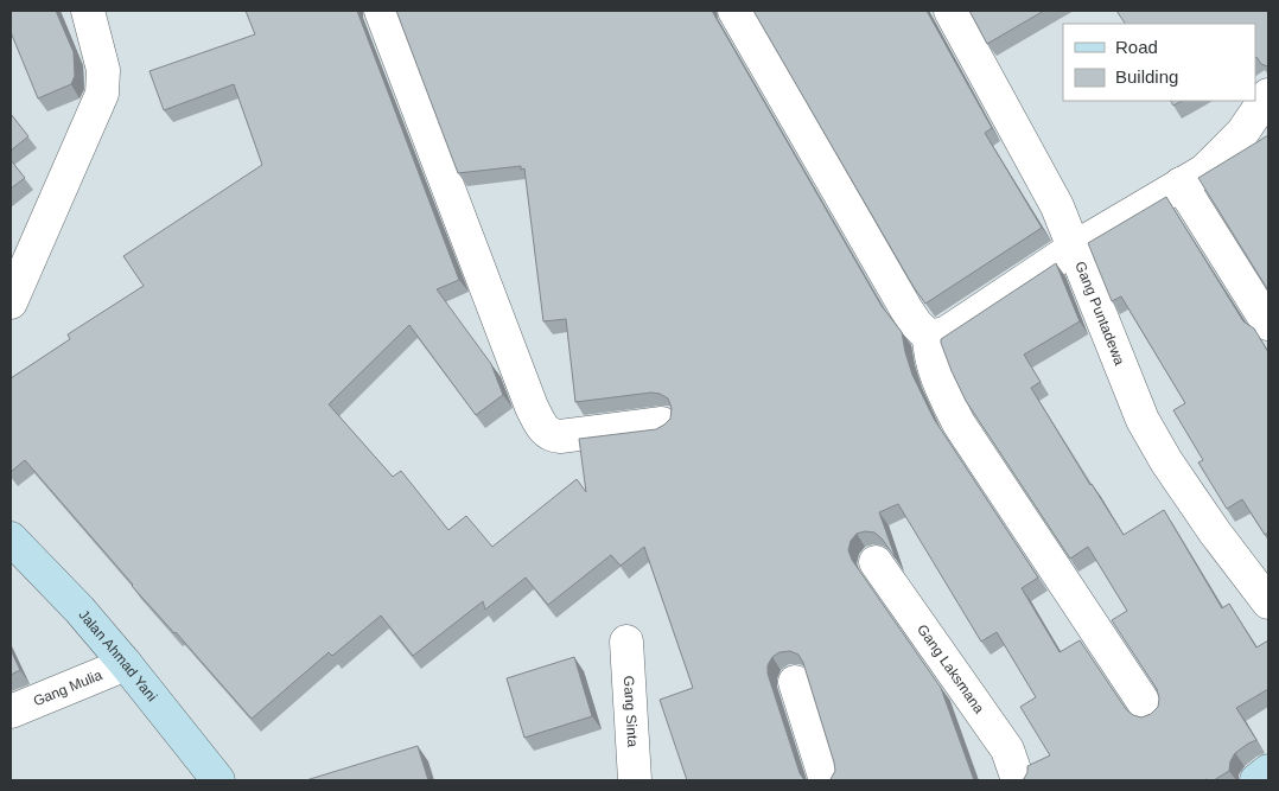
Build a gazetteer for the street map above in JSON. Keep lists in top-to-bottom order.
{
  "streets": {
    "main road": ["Jalan Ahmad Yani"],
    "street": [
      "Gang Puntadewa",
      "Gang Laksmana",
      "Gang Mulia",
      "Gang Sinta"
    ]
  },
  "crossings": [
    ["Jalan Ahmad Yani", "Gang Mulia"]
  ],
  "legend": ["Road", "Building"]
}
